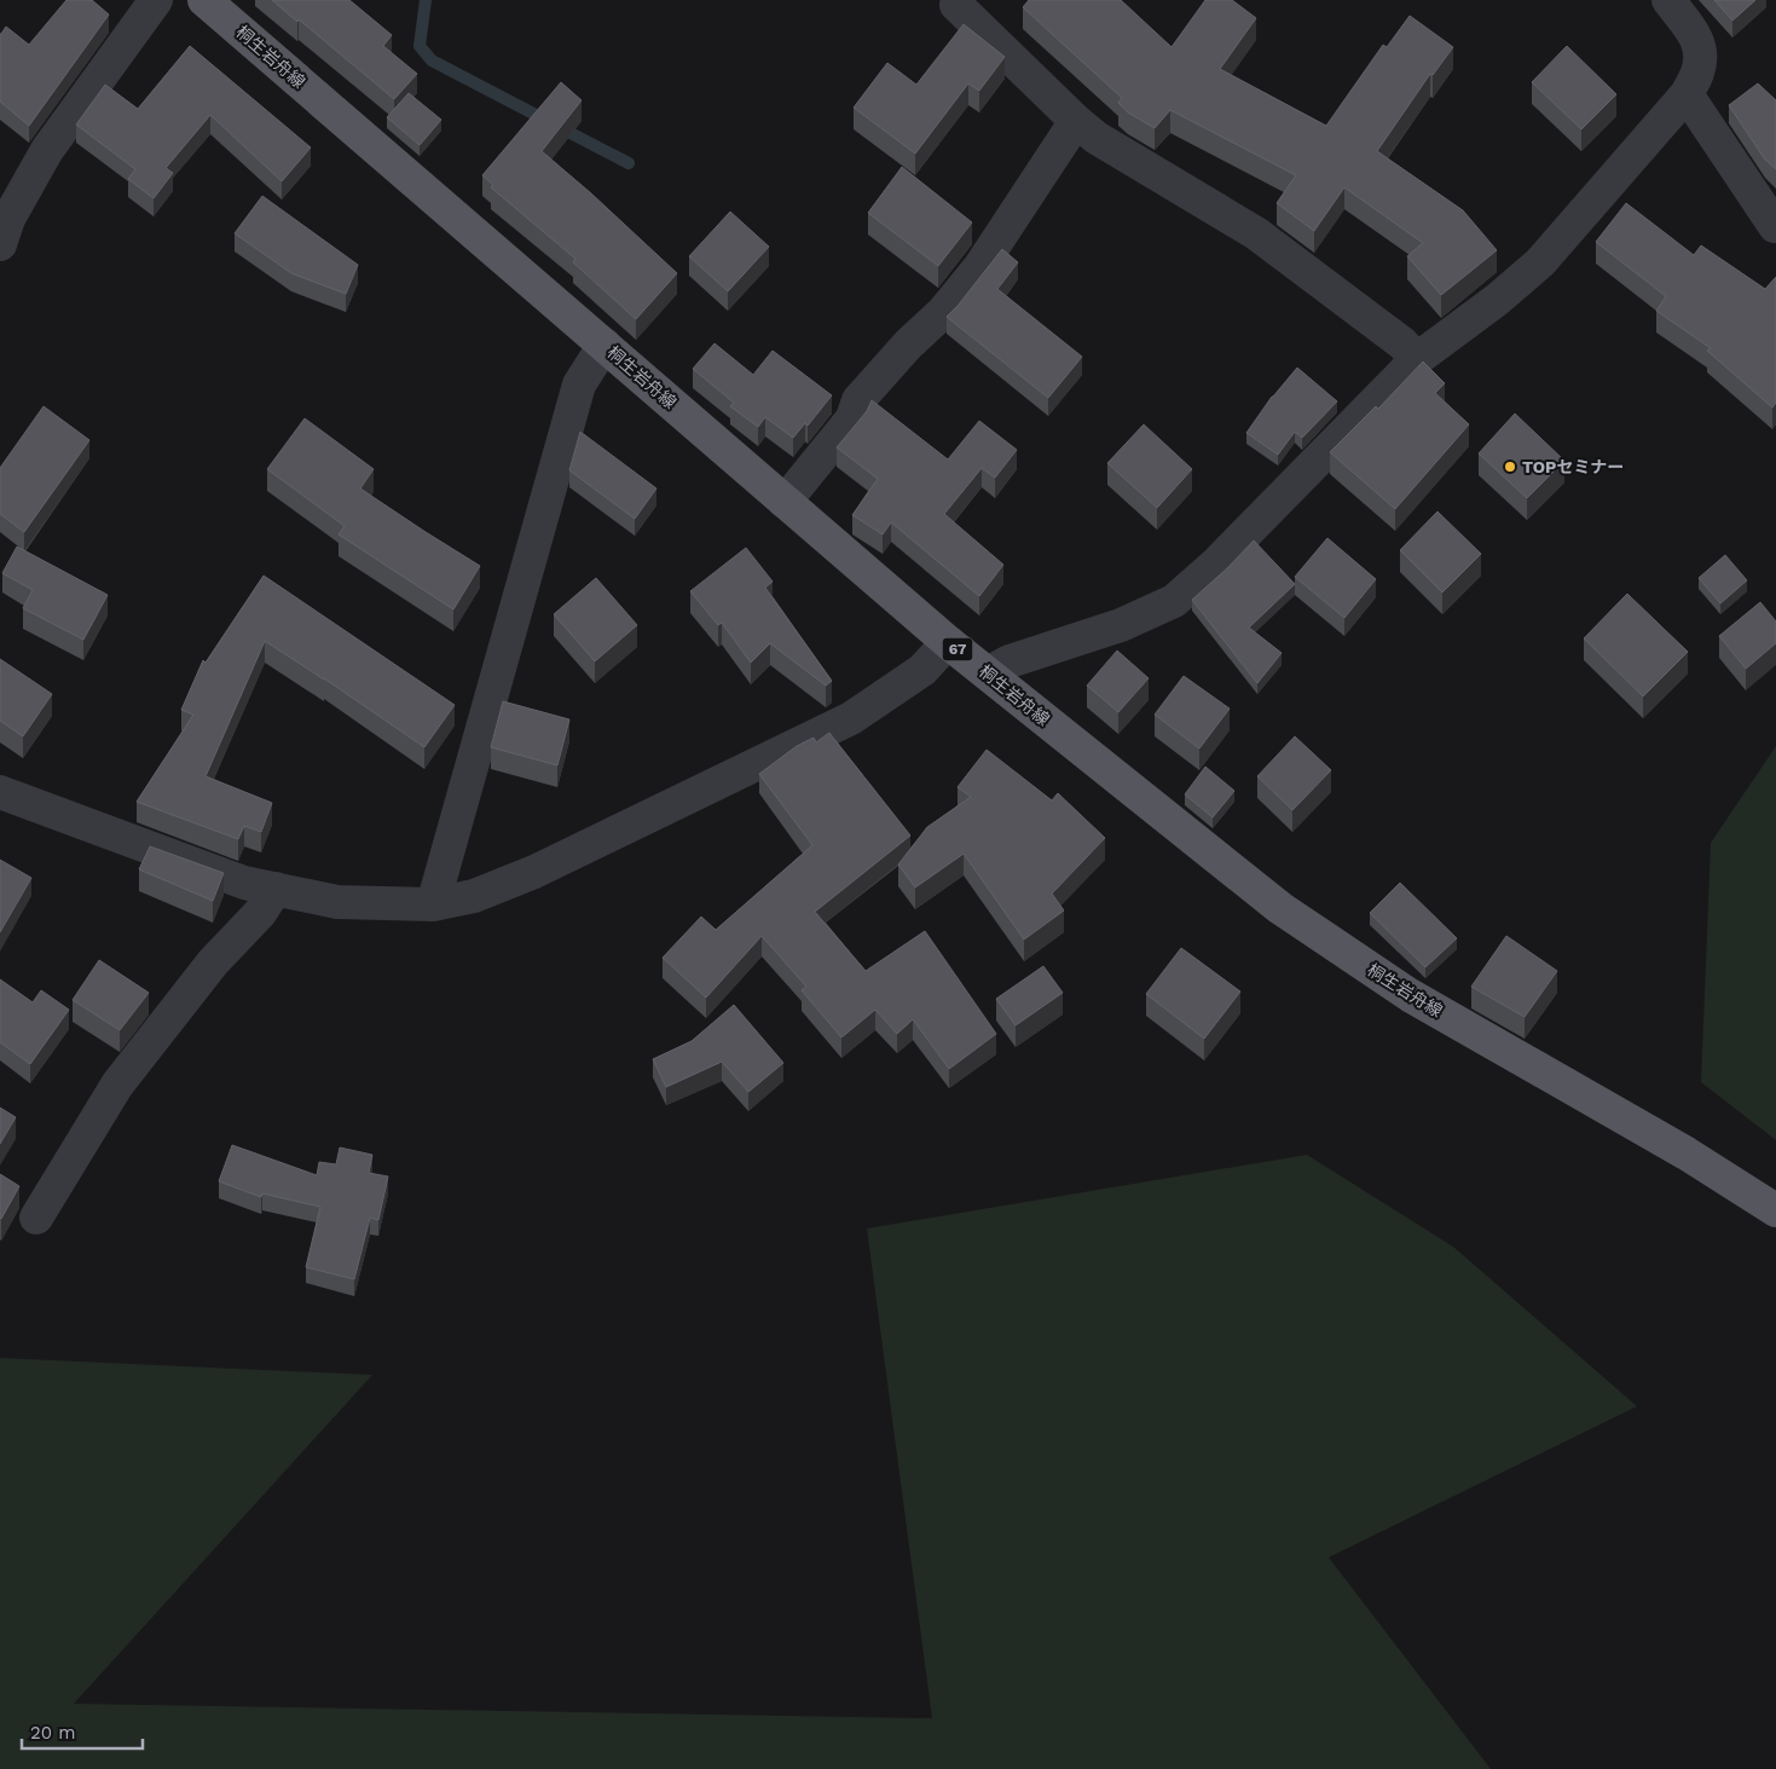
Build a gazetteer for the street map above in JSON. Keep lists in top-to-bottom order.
{
  "streets": {
    "main road": ["桐生岩舟線", "67"]
  },
  "places": ["TOPセミナー"],
  "scale_bar": "20 m"
}
